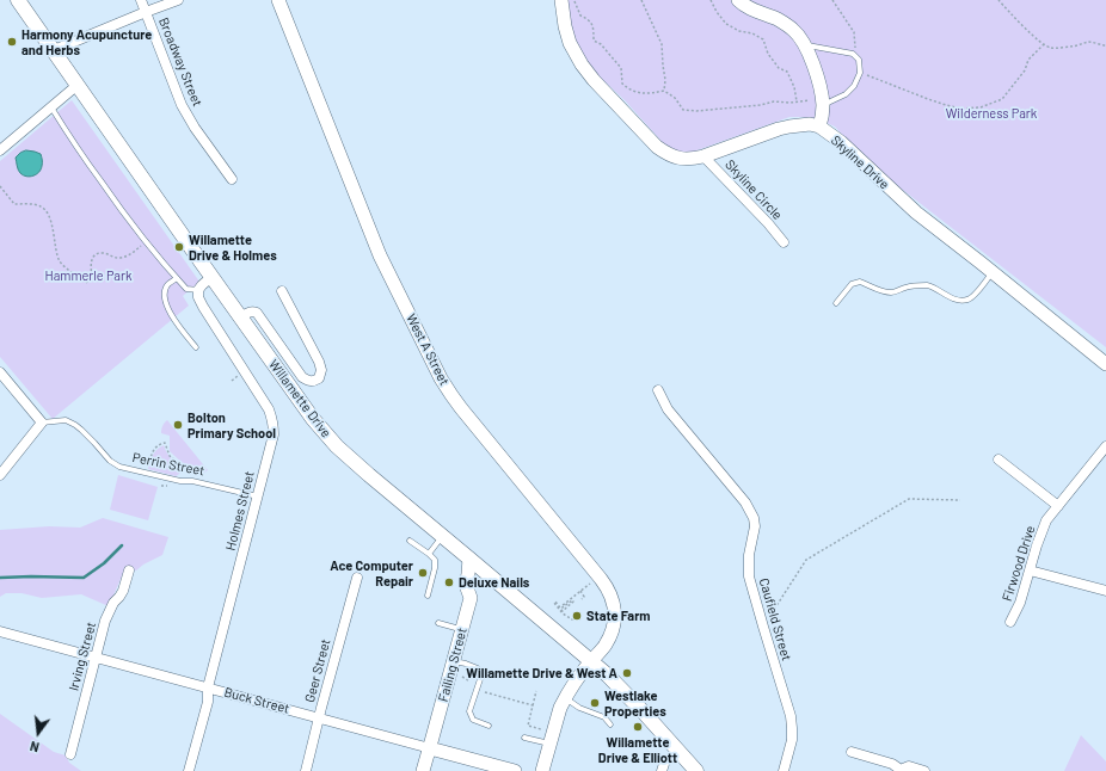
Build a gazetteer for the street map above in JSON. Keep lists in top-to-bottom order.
{
  "streets": {
    "main road": ["Willamette Drive"],
    "street": [
      "Broadway Street",
      "Skyline Drive",
      "Skyline Circle",
      "West A Street",
      "Holmes Street",
      "Firwood Drive",
      "Caufield Street",
      "Irving Street",
      "Failing Street",
      "Geer Street",
      "Buck Street"
    ],
    "lane": ["Perrin Street"]
  },
  "crossings": [
    ["Skyline Drive", "Skyline Circle"],
    ["West A Street", "Willamette Drive"],
    ["Willamette Drive", "Failing Street"],
    ["Perrin Street", "Holmes Street"],
    ["Holmes Street", "Buck Street"],
    ["Irving Street", "Buck Street"],
    ["Failing Street", "Buck Street"],
    ["Geer Street", "Buck Street"]
  ],
  "parks": ["Wilderness Park", "Hammerle Park"],
  "places": [
    "Harmony Acupuncture and Herbs",
    "Willamette Drive & Holmes",
    "Bolton Primary School",
    "Ace Computer Repair",
    "Deluxe Nails",
    "State Farm",
    "Willamette Drive & West A",
    "Westlake Properties",
    "Willamette Drive & Elliott"
  ],
  "north": "bottom"
}
